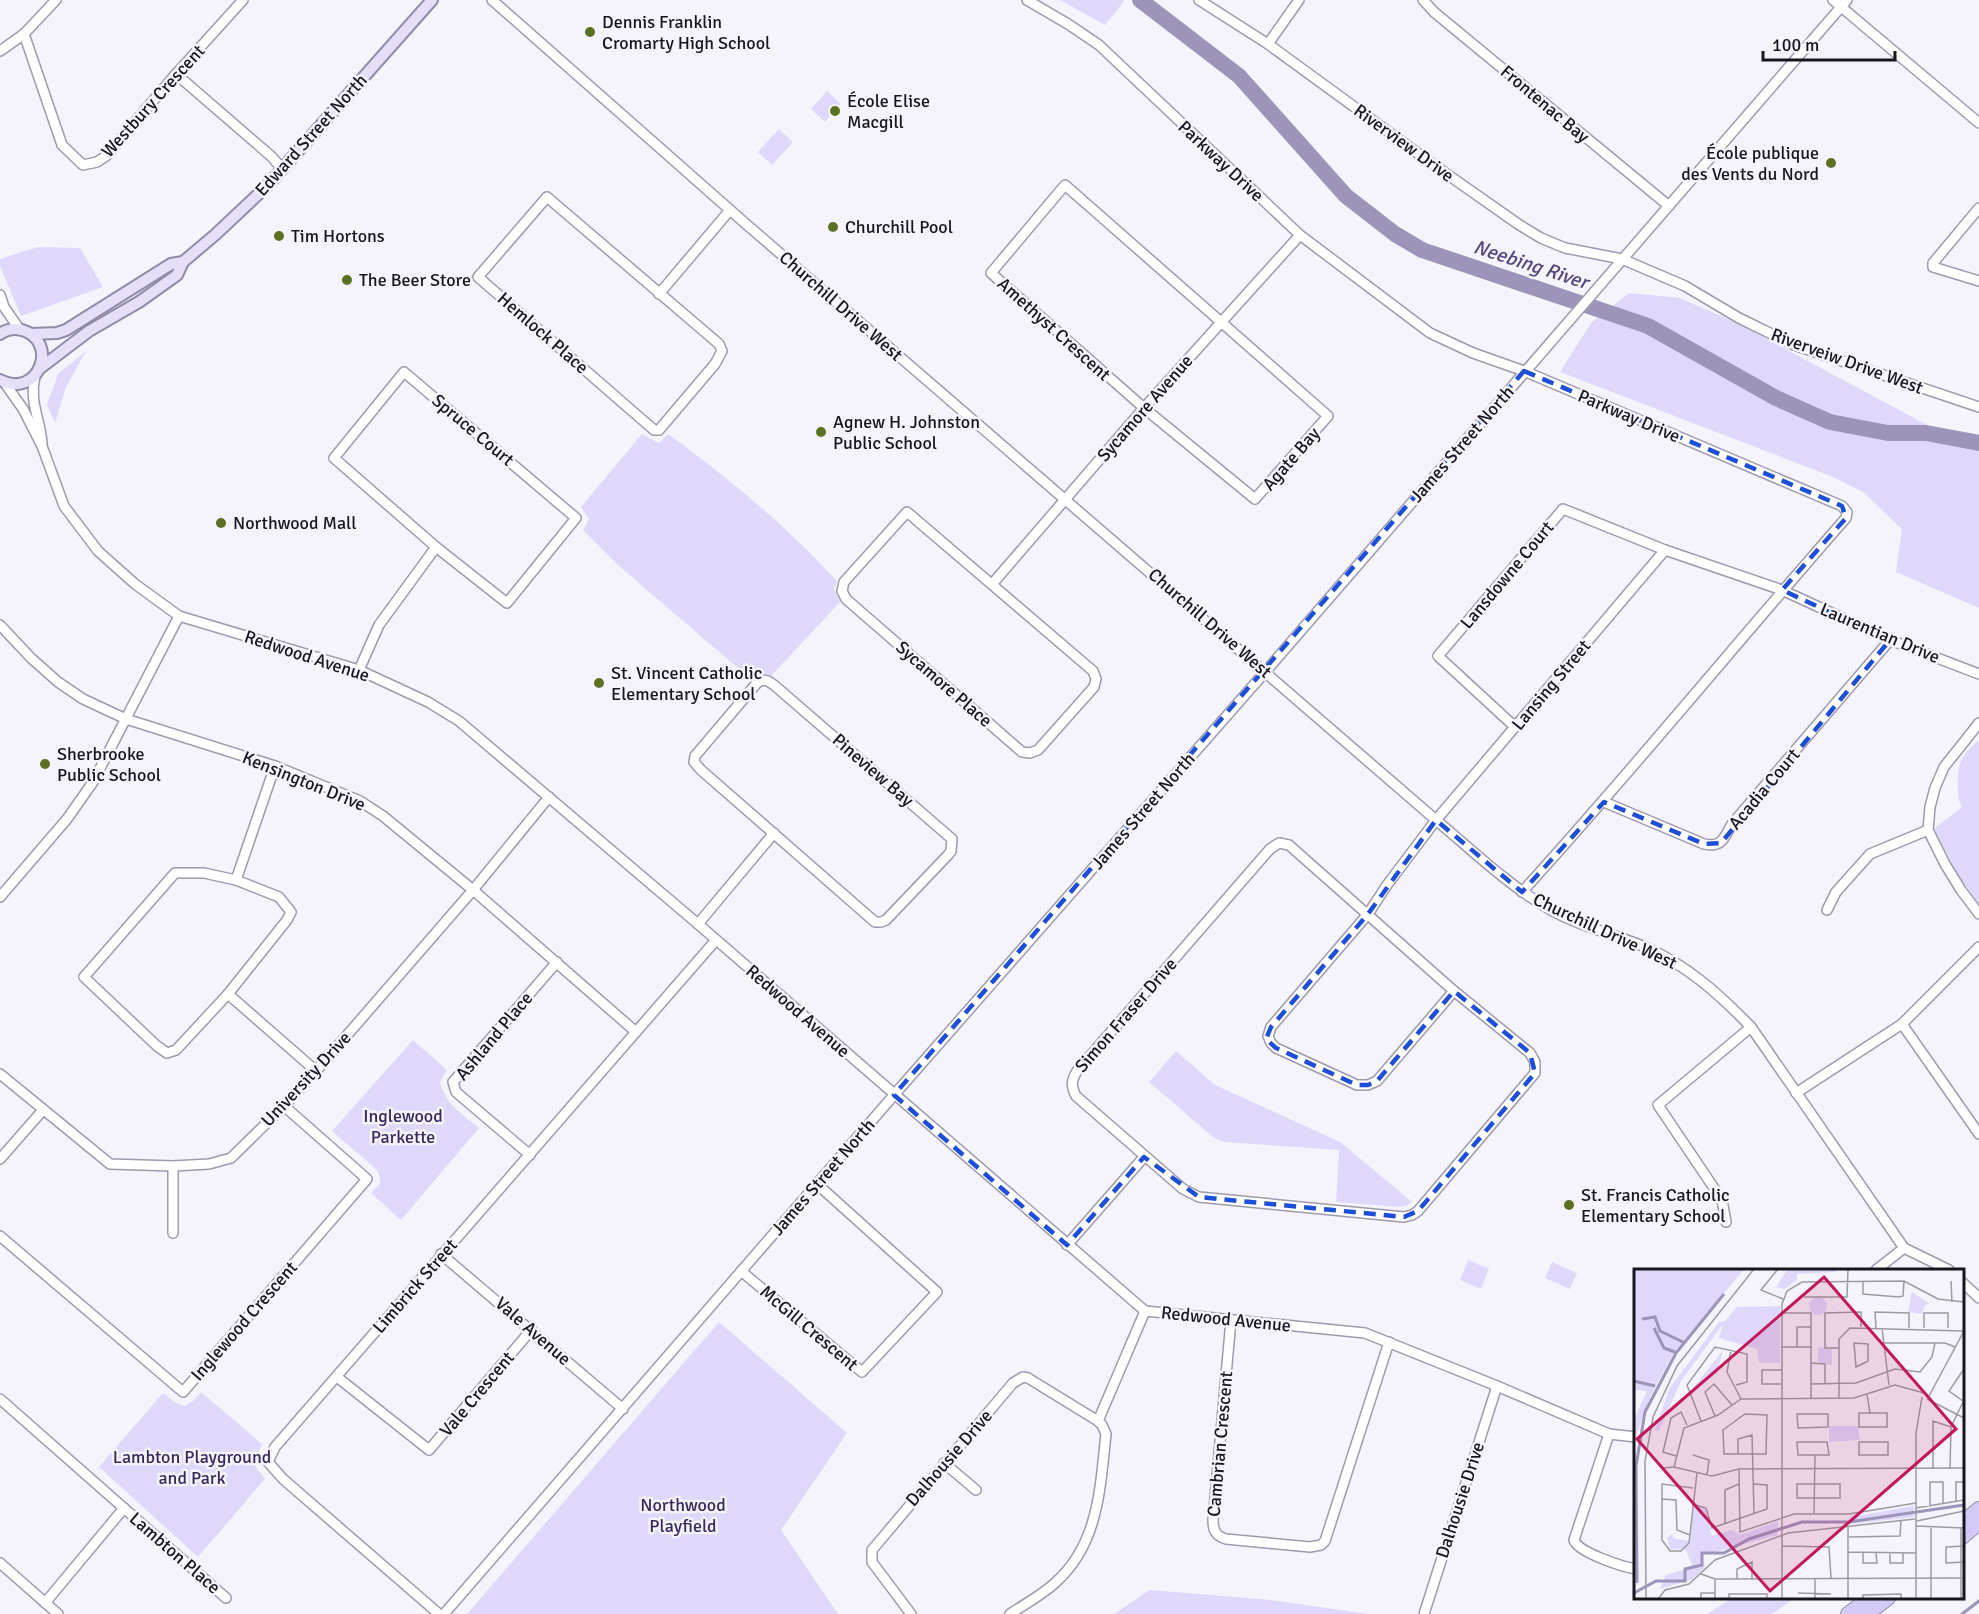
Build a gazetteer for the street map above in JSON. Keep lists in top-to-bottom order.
{
  "streets": {
    "main road": ["Edward Street North"],
    "street": [
      "Westbury Crescent",
      "Frontenac Bay",
      "Riverview Drive",
      "Parkway Drive",
      "Churchill Drive West",
      "Amethyst Crescent",
      "Hemlock Place",
      "Riverveiw Drive West",
      "Sycamore Avenue",
      "Spruce Court",
      "James Street North",
      "Agate Bay",
      "Lansdowne Court",
      "Laurentian Drive",
      "Redwood Avenue",
      "Sycamore Place",
      "Lansing Street",
      "Pineview Bay",
      "Kensington Drive",
      "Acadia Court",
      "Simon Fraser Drive",
      "Ashland Place",
      "University Drive",
      "Limbrick Street",
      "Inglewood Crescent",
      "McGill Crescent",
      "Vale Avenue",
      "Vale Crescent",
      "Cambrian Crescent",
      "Dalhousie Drive",
      "Lambton Place"
    ]
  },
  "crossings": [
    ["Frontenac Bay", "James Street North"],
    ["Edward Street North", "Redwood Avenue"],
    ["Riverview Drive", "Riverveiw Drive West"],
    ["Riverview Drive", "James Street North"],
    ["Parkway Drive", "Churchill Drive West"],
    ["Parkway Drive", "Sycamore Avenue"],
    ["Parkway Drive", "James Street North"],
    ["Parkway Drive", "Lansdowne Court"],
    ["Parkway Drive", "Laurentian Drive"],
    ["Parkway Drive", "Acadia Court"],
    ["Churchill Drive West", "Sycamore Avenue"],
    ["Churchill Drive West", "James Street North"],
    ["Churchill Drive West", "Lansing Street"],
    ["Amethyst Crescent", "Sycamore Avenue"],
    ["Amethyst Crescent", "Agate Bay"],
    ["Riverveiw Drive West", "James Street North"],
    ["Sycamore Avenue", "Agate Bay"],
    ["Sycamore Avenue", "Sycamore Place"],
    ["James Street North", "Redwood Avenue"],
    ["James Street North", "McGill Crescent"],
    ["James Street North", "Vale Avenue"],
    ["Lansdowne Court", "Laurentian Drive"],
    ["Lansdowne Court", "Lansing Street"],
    ["Laurentian Drive", "Acadia Court"],
    ["Redwood Avenue", "University Drive"],
    ["Redwood Avenue", "Limbrick Street"],
    ["Redwood Avenue", "Cambrian Crescent"],
    ["Redwood Avenue", "Dalhousie Drive"],
    ["Lansing Street", "Simon Fraser Drive"],
    ["Kensington Drive", "Ashland Place"],
    ["Kensington Drive", "University Drive"],
    ["Kensington Drive", "Limbrick Street"],
    ["Ashland Place", "Limbrick Street"],
    ["University Drive", "Inglewood Crescent"],
    ["Limbrick Street", "Vale Avenue"],
    ["Limbrick Street", "Vale Crescent"],
    ["Vale Avenue", "Vale Crescent"]
  ],
  "water": ["Neebing River"],
  "parks": ["Inglewood Parkette", "Lambton Playground and Park", "Northwood Playfield"],
  "places": [
    "Dennis Franklin Cromarty High School",
    "École Elise Macgill",
    "École publique des Vents du Nord",
    "Churchill Pool",
    "Tim Hortons",
    "The Beer Store",
    "Agnew H. Johnston Public School",
    "Northwood Mall",
    "St. Vincent Catholic Elementary School",
    "Sherbrooke Public School",
    "St. Francis Catholic Elementary School"
  ],
  "scale_bar": "100 m"
}
